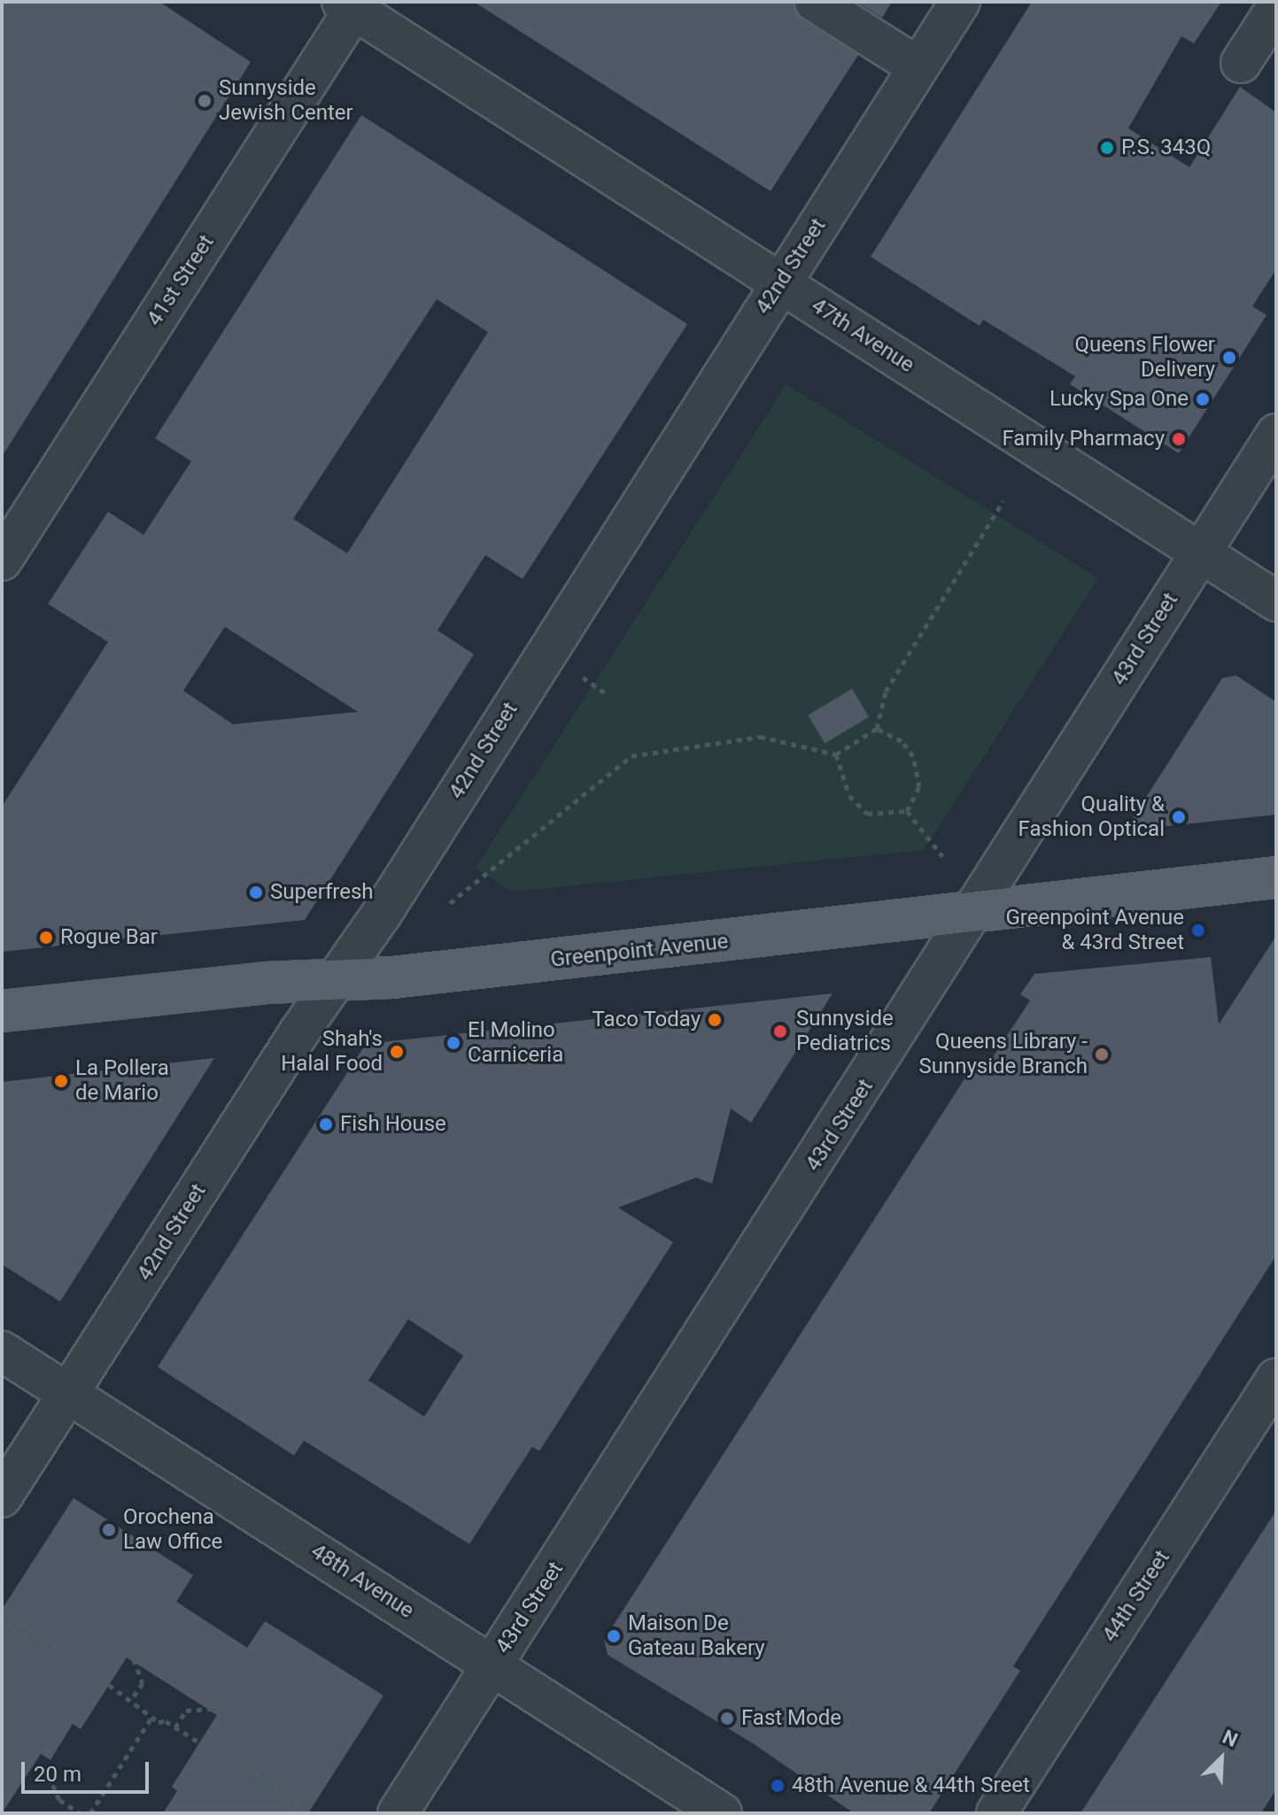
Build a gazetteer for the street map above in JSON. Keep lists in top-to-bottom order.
{
  "streets": {
    "main road": ["Greenpoint Avenue"],
    "street": [
      "42nd Street",
      "41st Street",
      "47th Avenue",
      "43rd Street",
      "48th Avenue",
      "44th Street"
    ]
  },
  "crossings": [
    ["42nd Street", "47th Avenue"],
    ["42nd Street", "Greenpoint Avenue"],
    ["42nd Street", "48th Avenue"],
    ["41st Street", "47th Avenue"],
    ["47th Avenue", "43rd Street"],
    ["43rd Street", "Greenpoint Avenue"],
    ["43rd Street", "48th Avenue"]
  ],
  "places": [
    "Sunnyside Jewish Center",
    "P.S. 343Q",
    "Queens Flower Delivery",
    "Lucky Spa One",
    "Family Pharmacy",
    "Quality & Fashion Optical",
    "Superfresh",
    "Greenpoint Avenue & 43rd Street",
    "Rogue Bar",
    "Taco Today",
    "Sunnyside Pediatrics",
    "El Molino Carniceria",
    "Shah's Halal Food",
    "Queens Library - Sunnyside Branch",
    "La Pollera de Mario",
    "Fish House",
    "Orochena Law Office",
    "Maison De Gateau Bakery",
    "Fast Mode",
    "48th Avenue & 44th Sreet"
  ],
  "scale_bar": "20 m",
  "north": "top right"
}
